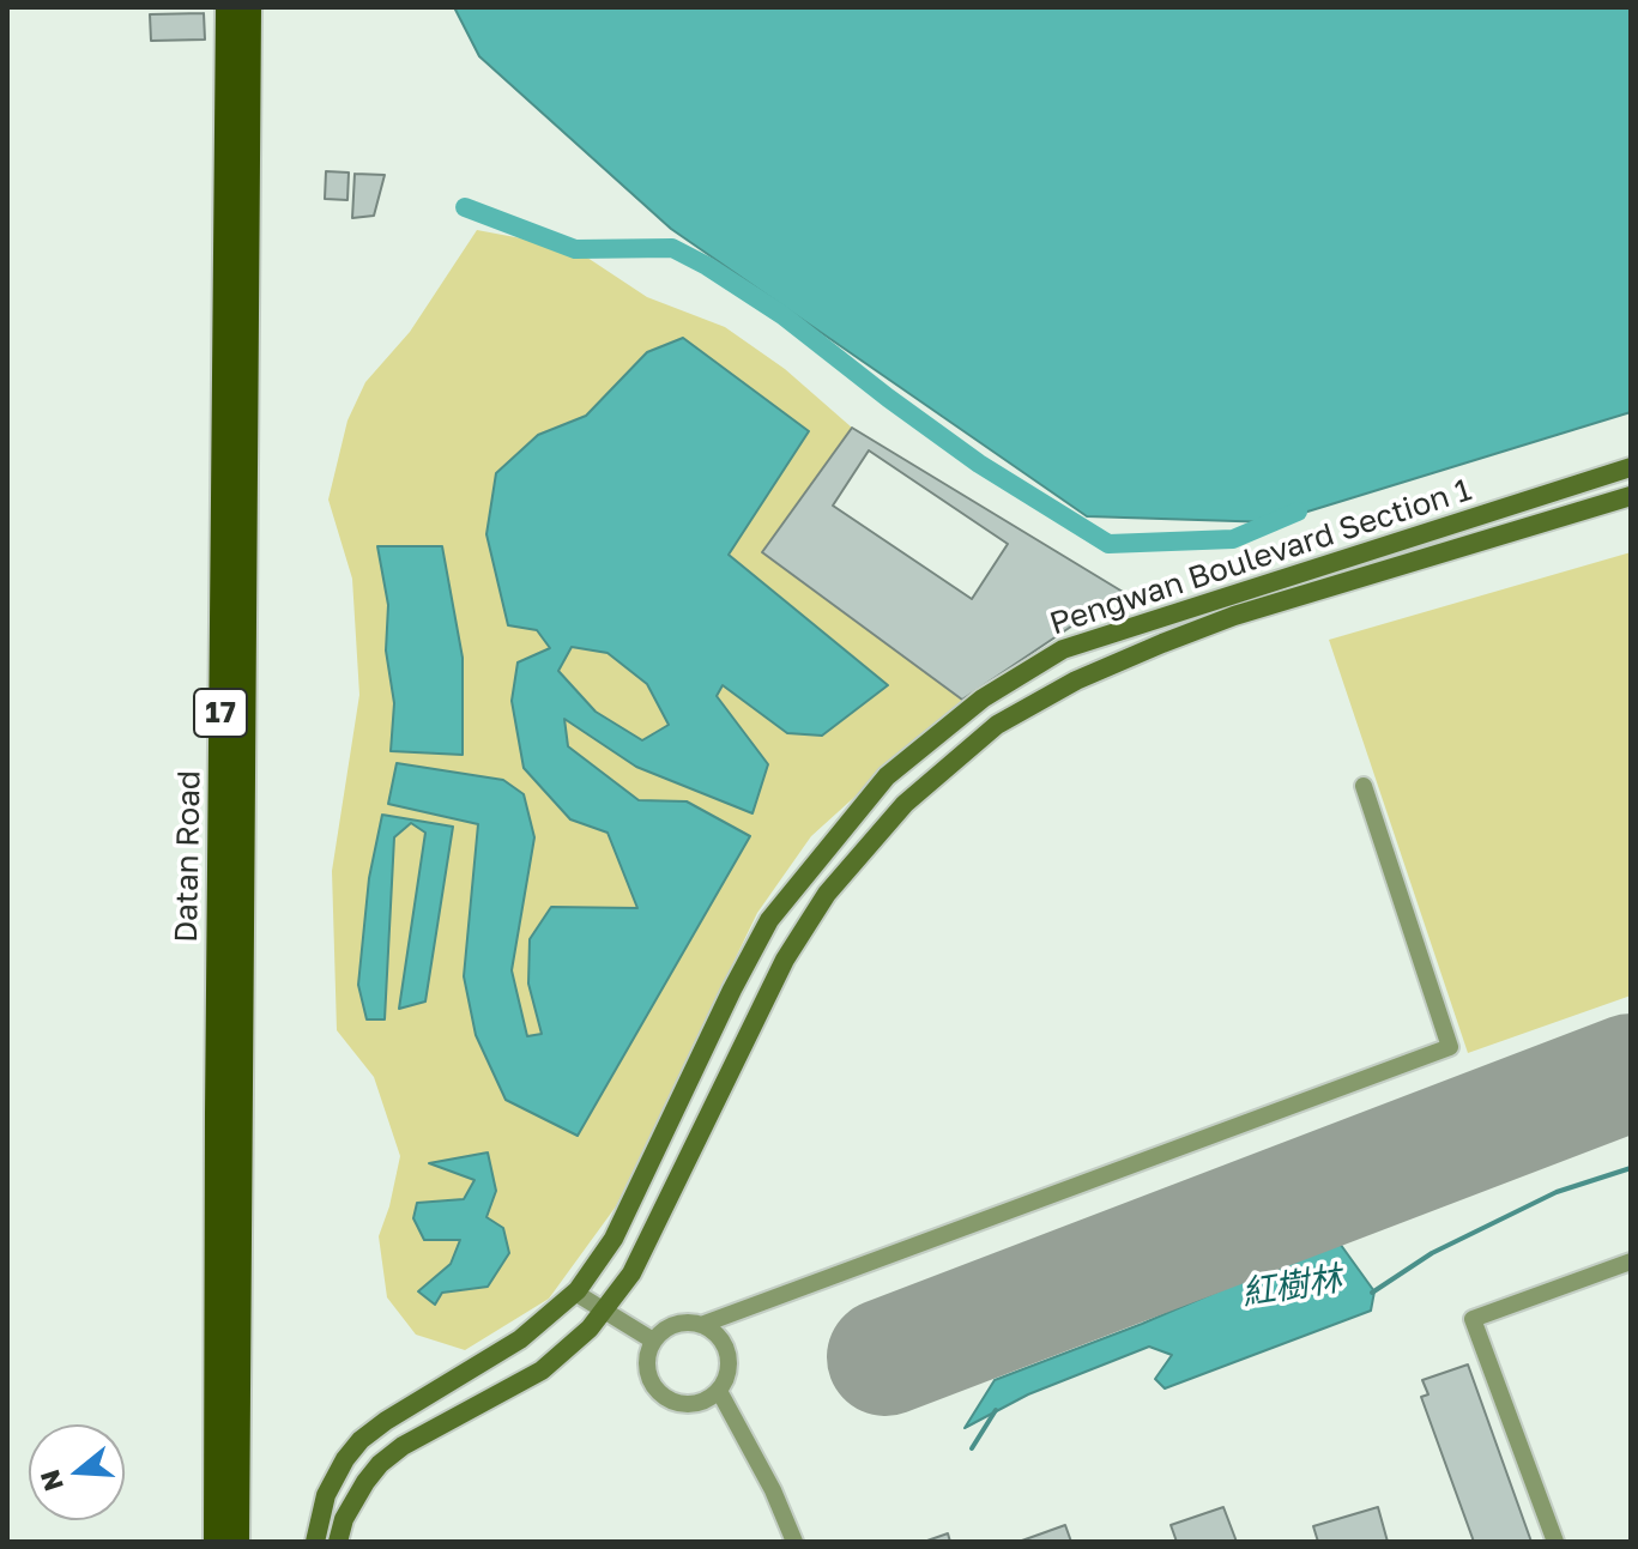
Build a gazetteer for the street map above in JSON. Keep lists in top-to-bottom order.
{
  "streets": {
    "main road": ["17", "Datan Road"],
    "street": ["Pengwan Boulevard Section 1"]
  },
  "crossings": [
    ["17", "Datan Road"]
  ],
  "water": ["紅樹林"],
  "north": "left"
}
